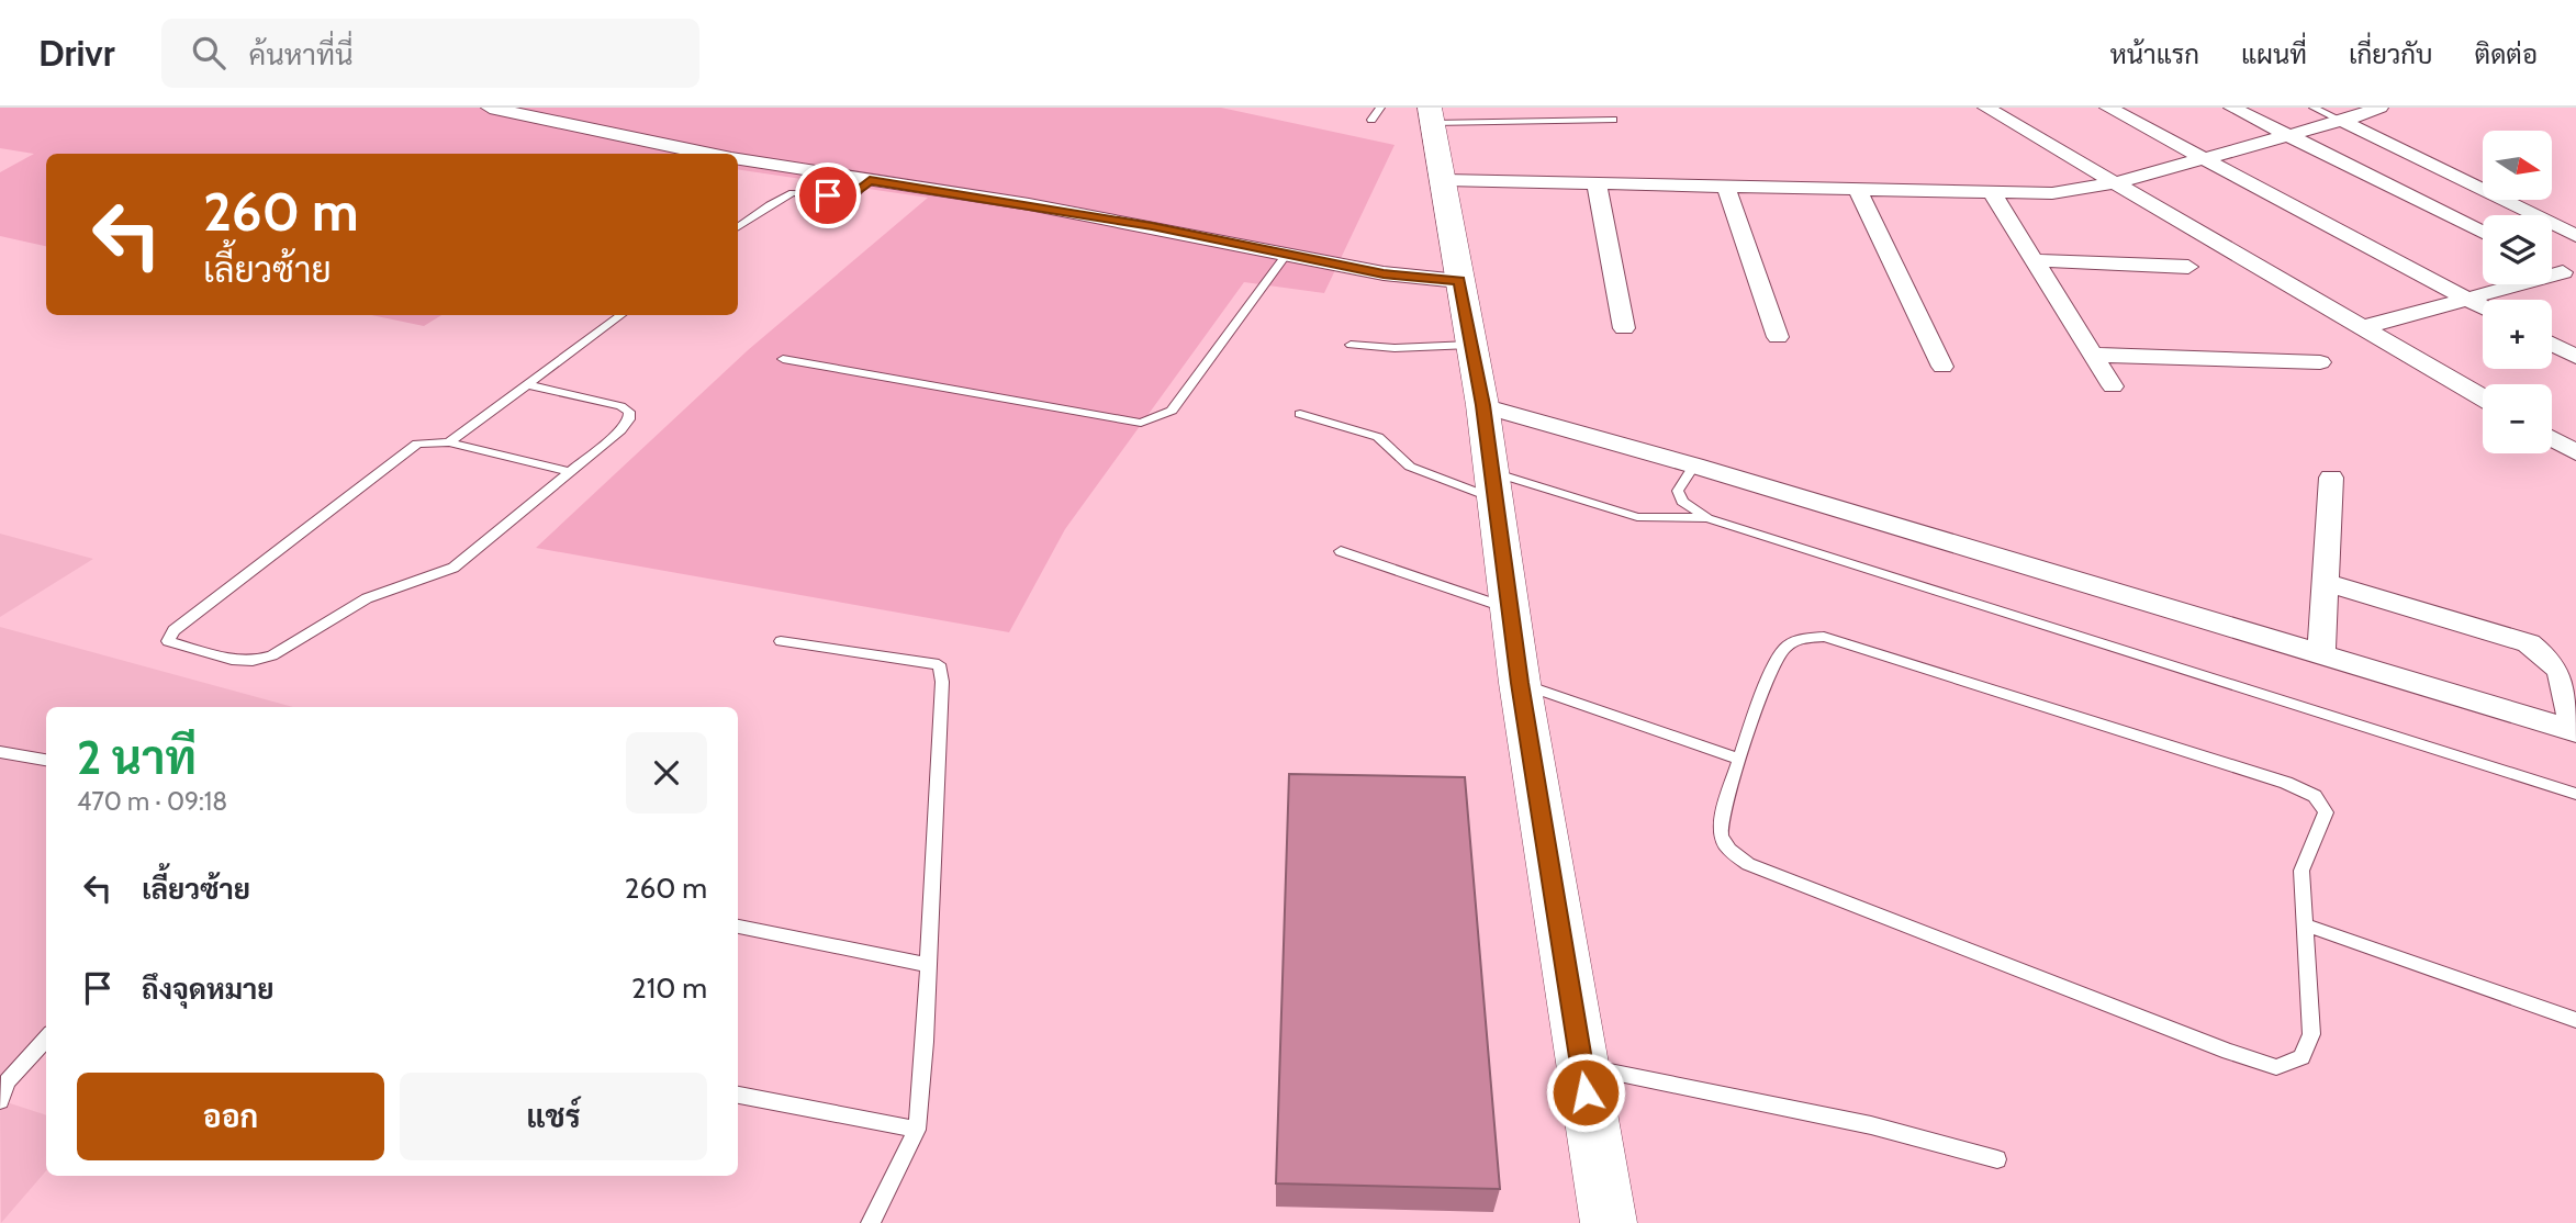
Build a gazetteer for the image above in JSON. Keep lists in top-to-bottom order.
{
  "north": "right",
  "page": {
    "header": "Drivr",
    "search": "ค้นหาที่นี่",
    "nav": [
      "หน้าแรก",
      "แผนที่",
      "เกี่ยวกับ",
      "ติดต่อ"
    ],
    "map_buttons": ["+", "−"],
    "turn": ["260 m", "เลี้ยวซ้าย"],
    "heading": ["2 นาที", "470 m · 09:18"],
    "list": [
      {
        "name": "เลี้ยวซ้าย",
        "value": "260 m"
      },
      {
        "name": "ถึงจุดหมาย",
        "value": "210 m"
      }
    ],
    "buttons": ["ออก", "แชร์"]
  }
}
